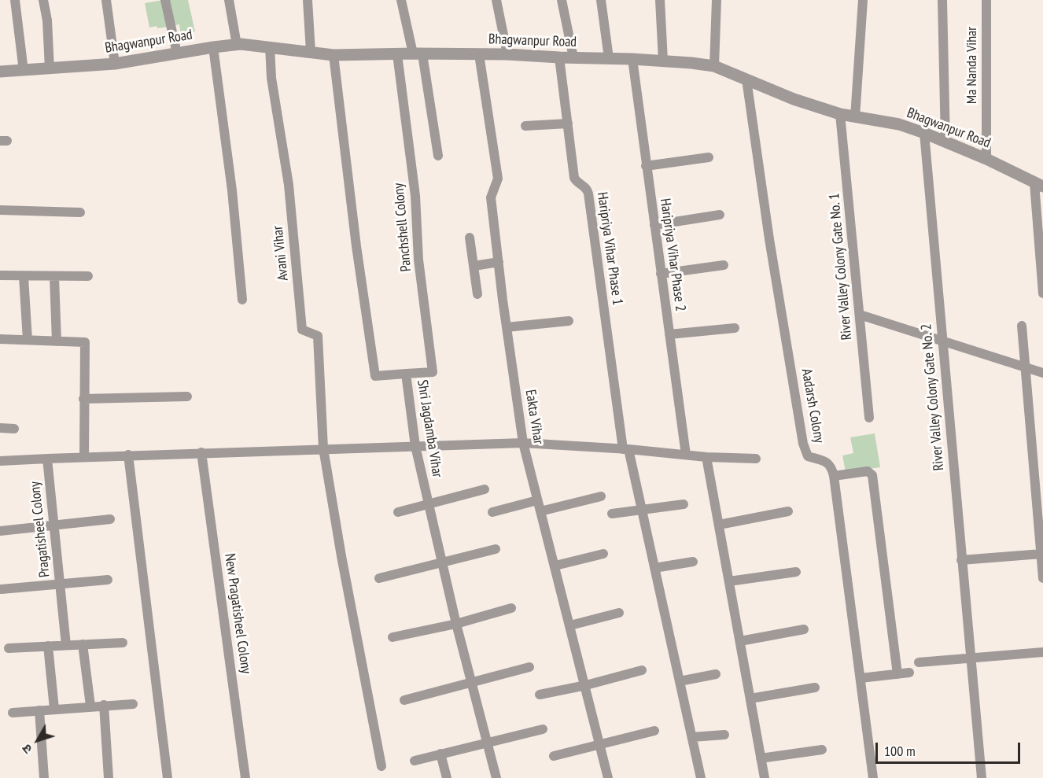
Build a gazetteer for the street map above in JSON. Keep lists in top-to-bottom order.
{
  "streets": {
    "street": [
      "Bhagwanpur Road",
      "Ma Nanda Vihar",
      "Panchshell Colony",
      "Haripriya Vihar Phase 1",
      "Avani Vihar",
      "Haripriya Vihar Phase 2",
      "River Valley Colony Gate No. 1",
      "River Valley Colony Gate No. 2",
      "Aadarsh Colony",
      "Eakta Vihar",
      "Shri Jagdamba Vihar",
      "Pragatisheel Colony",
      "New Pragatisheel Colony"
    ]
  },
  "crossings": [
    ["Bhagwanpur Road", "Ma Nanda Vihar"],
    ["Bhagwanpur Road", "Panchshell Colony"],
    ["Bhagwanpur Road", "Haripriya Vihar Phase 1"],
    ["Bhagwanpur Road", "Avani Vihar"],
    ["Bhagwanpur Road", "Haripriya Vihar Phase 2"],
    ["Bhagwanpur Road", "River Valley Colony Gate No. 1"],
    ["Bhagwanpur Road", "River Valley Colony Gate No. 2"],
    ["Bhagwanpur Road", "Aadarsh Colony"],
    ["Bhagwanpur Road", "Eakta Vihar"],
    ["Bhagwanpur Road", "Shri Jagdamba Vihar"],
    ["Panchshell Colony", "Shri Jagdamba Vihar"]
  ],
  "scale_bar": "100 m",
  "north": "bottom left"
}
